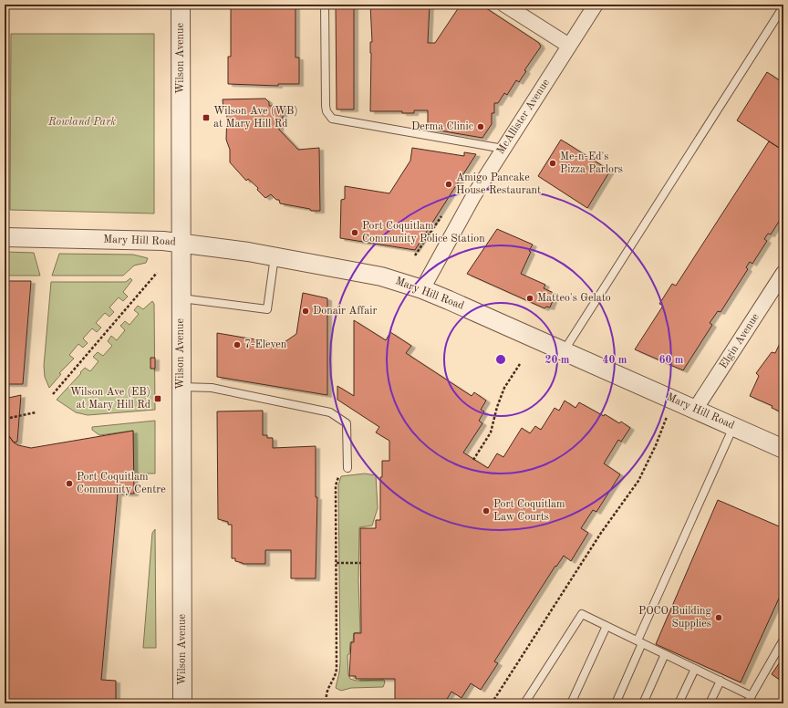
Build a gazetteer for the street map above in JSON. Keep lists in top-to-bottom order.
{
  "streets": {
    "street": [
      "Wilson Avenue",
      "McAllister Avenue",
      "Mary Hill Road",
      "Elgin Avenue"
    ]
  },
  "crossings": [
    ["Wilson Avenue", "Mary Hill Road"],
    ["McAllister Avenue", "Mary Hill Road"],
    ["Mary Hill Road", "Elgin Avenue"]
  ],
  "parks": ["Rowland Park"],
  "places": {
    "transit": ["Wilson Ave (WB) at Mary Hill Rd", "Wilson Ave (EB) at Mary Hill Rd"],
    "other": [
      "Derma Clinic",
      "Me-n-Ed's Pizza Parlors",
      "Amigo Pancake House Restaurant",
      "Port Coquitlam Community Police Station",
      "Matteo's Gelato",
      "Donair Affair",
      "7-Eleven",
      "Port Coquitlam Community Centre",
      "Port Coquitlam Law Courts",
      "POCO Building Supplies"
    ]
  },
  "rings": ["20 m", "40 m", "60 m"]
}
